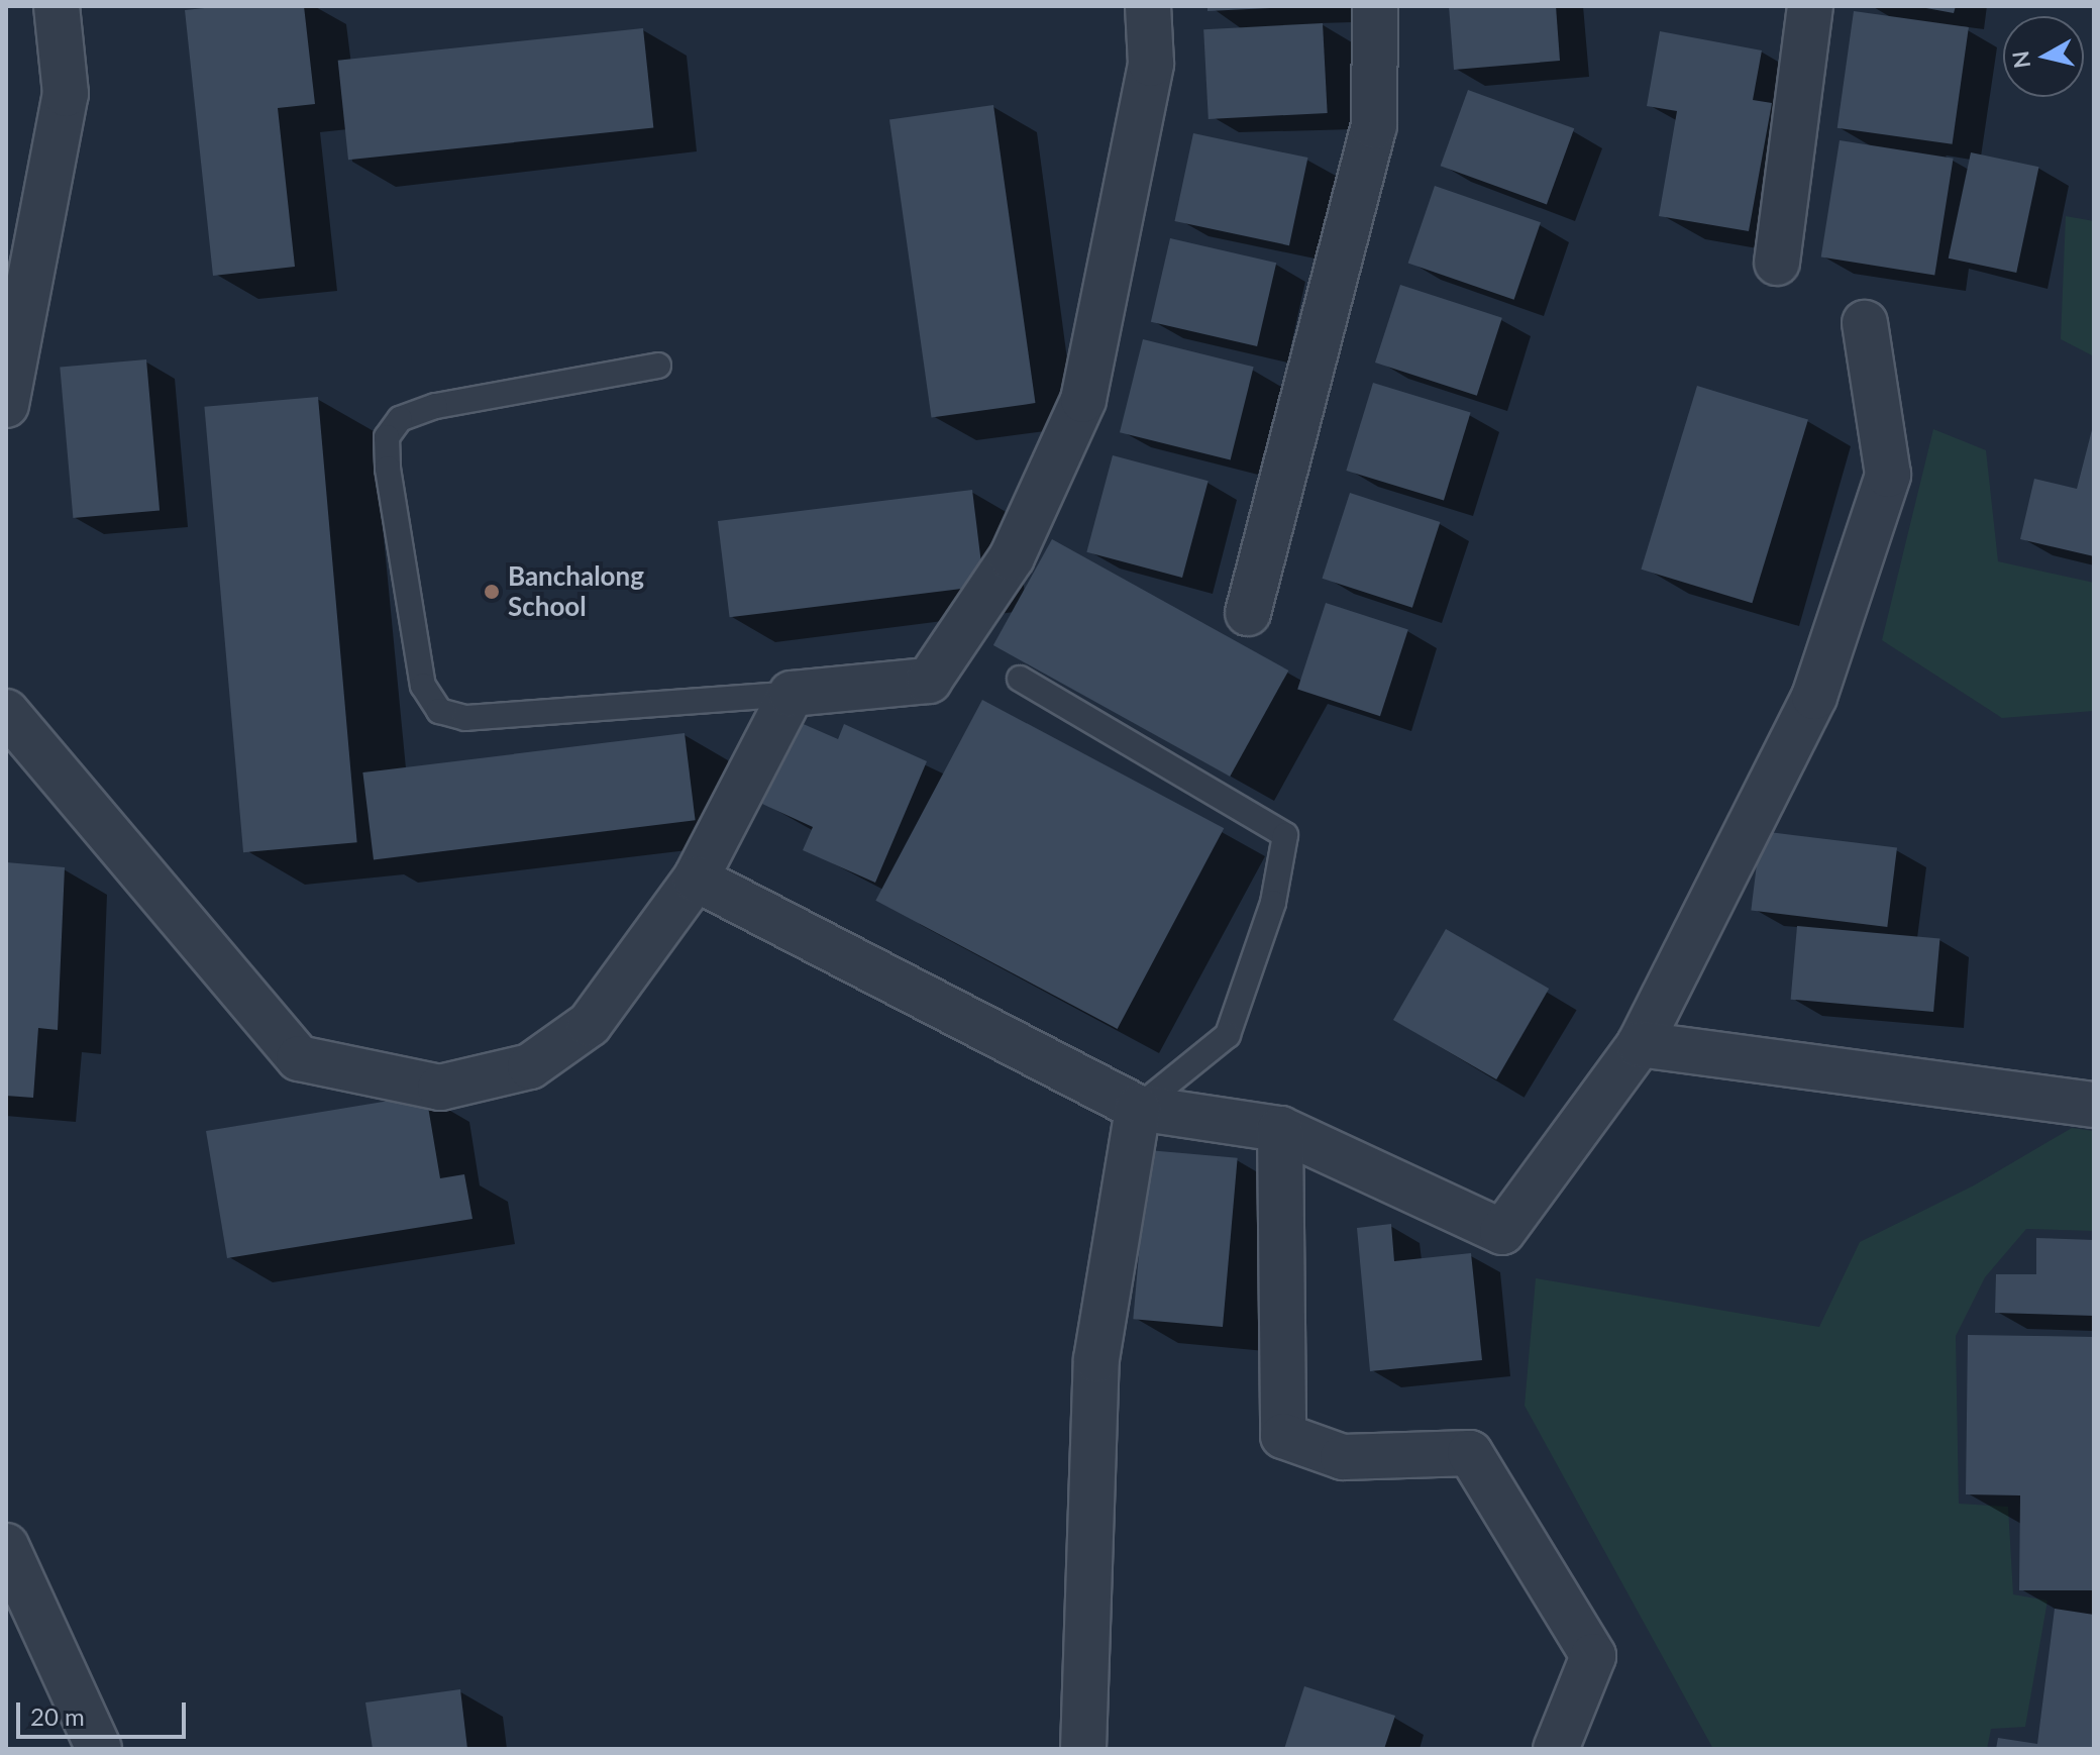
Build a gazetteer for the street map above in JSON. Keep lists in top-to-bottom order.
{
  "places": ["Banchalong School"],
  "scale_bar": "20 m",
  "north": "left"
}
